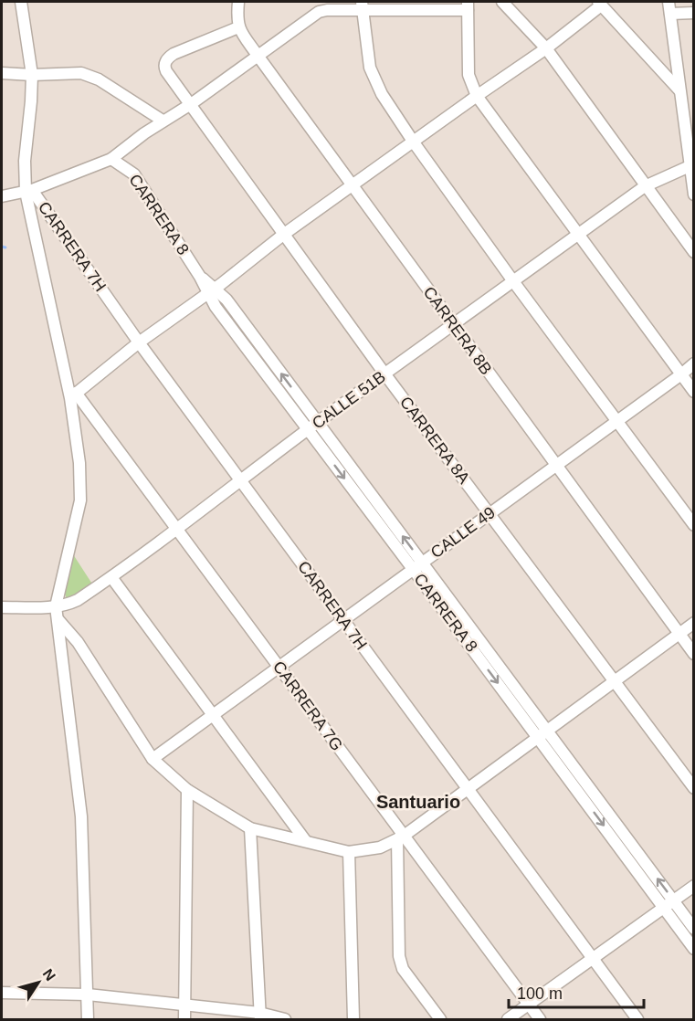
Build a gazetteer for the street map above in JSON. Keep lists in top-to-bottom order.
{
  "streets": {
    "street": [
      "CARRERA 8",
      "CARRERA 7H",
      "CARRERA 8B",
      "CALLE 51B",
      "CARRERA 8A",
      "CALLE 49",
      "CARRERA 7G"
    ]
  },
  "crossings": [
    ["CARRERA 8", "CALLE 51B"],
    ["CARRERA 8", "CALLE 49"],
    ["CARRERA 7H", "CALLE 51B"],
    ["CARRERA 7H", "CALLE 49"],
    ["CARRERA 7H", "CARRERA 7G"],
    ["CARRERA 8B", "CALLE 51B"],
    ["CARRERA 8B", "CARRERA 8A"],
    ["CARRERA 8B", "CALLE 49"],
    ["CALLE 51B", "CARRERA 8A"],
    ["CALLE 51B", "CARRERA 7G"],
    ["CARRERA 8A", "CALLE 49"],
    ["CALLE 49", "CARRERA 7G"]
  ],
  "districts": ["Santuario"],
  "scale_bar": "100 m",
  "north": "top right"
}
